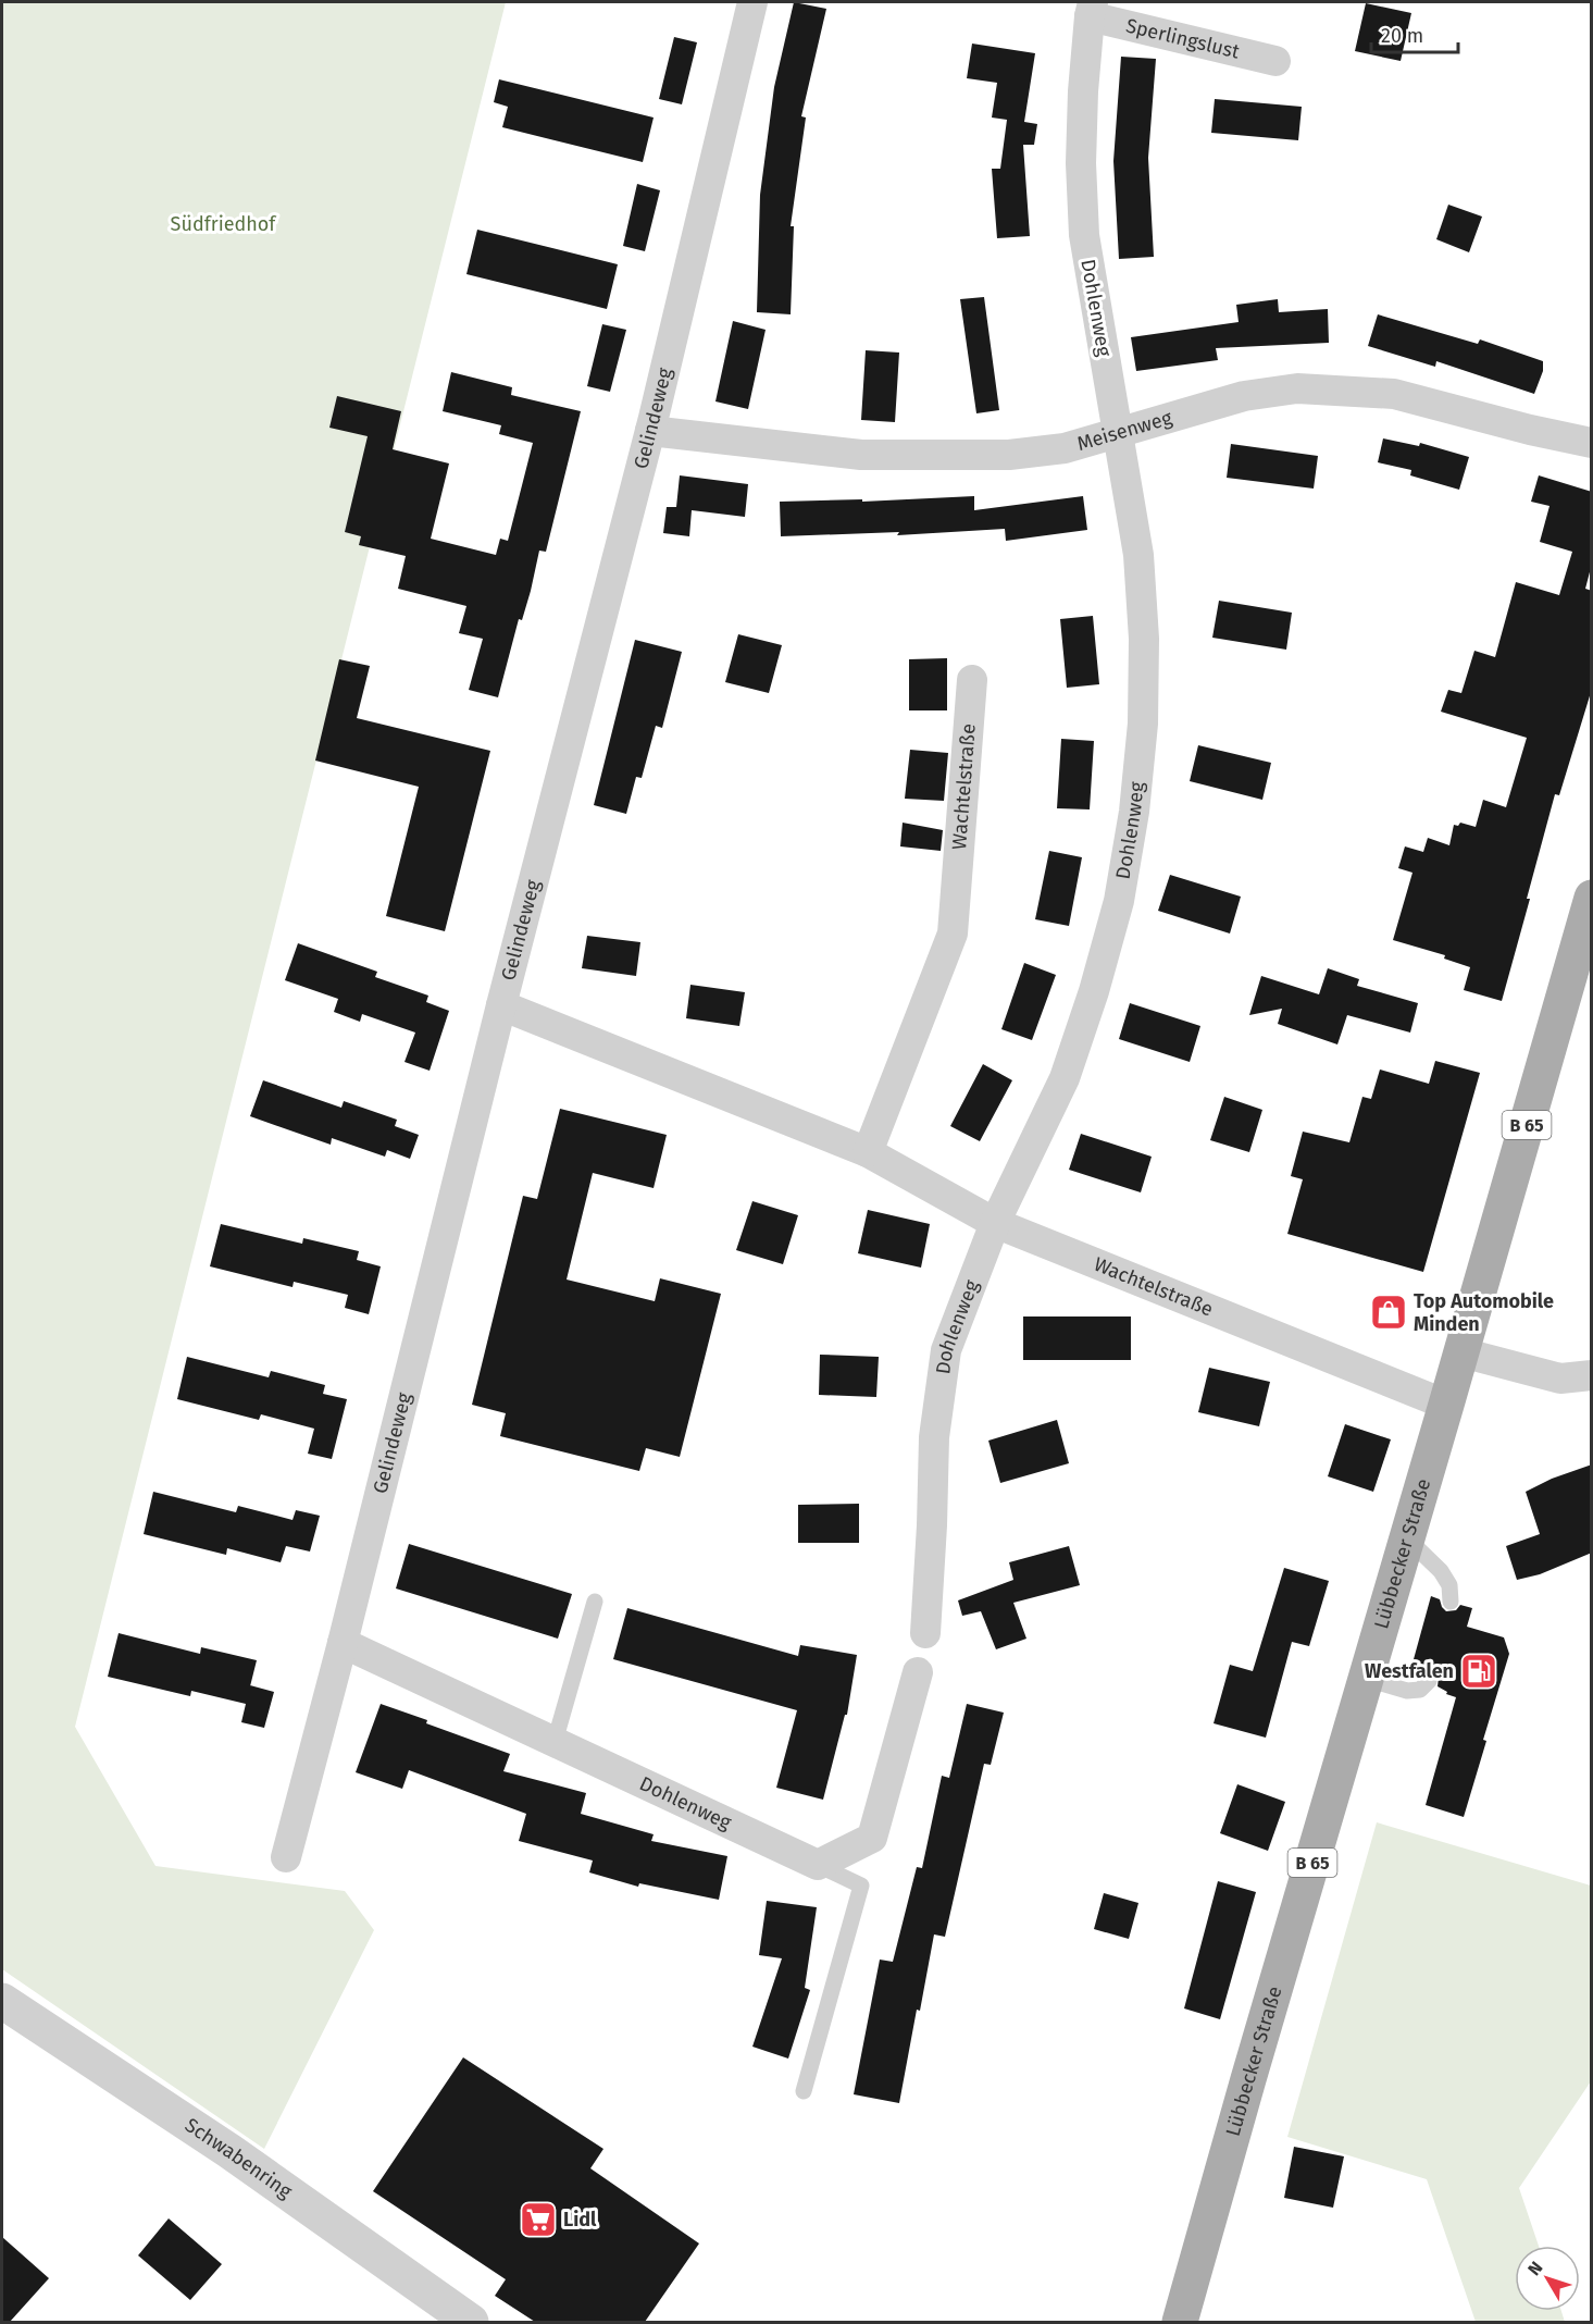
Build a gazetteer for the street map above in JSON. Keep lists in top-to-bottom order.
{
  "streets": {
    "main road": ["B 65", "Lübbecker Straße"],
    "street": [
      "Sperlingslust",
      "Dohlenweg",
      "Gelindeweg",
      "Meisenweg",
      "Wachtelstraße",
      "Schwabenring"
    ]
  },
  "crossings": [
    ["Sperlingslust", "Dohlenweg"],
    ["Dohlenweg", "Gelindeweg"],
    ["Dohlenweg", "Meisenweg"],
    ["Dohlenweg", "Wachtelstraße"],
    ["Gelindeweg", "Meisenweg"],
    ["Gelindeweg", "Wachtelstraße"],
    ["Wachtelstraße", "Lübbecker Straße"]
  ],
  "parks": ["Südfriedhof"],
  "places": {
    "shop": ["Top Automobile Minden"],
    "fuel station": ["Westfalen"],
    "supermarket": ["Lidl"]
  },
  "scale_bar": "20 m",
  "north": "top left"
}
